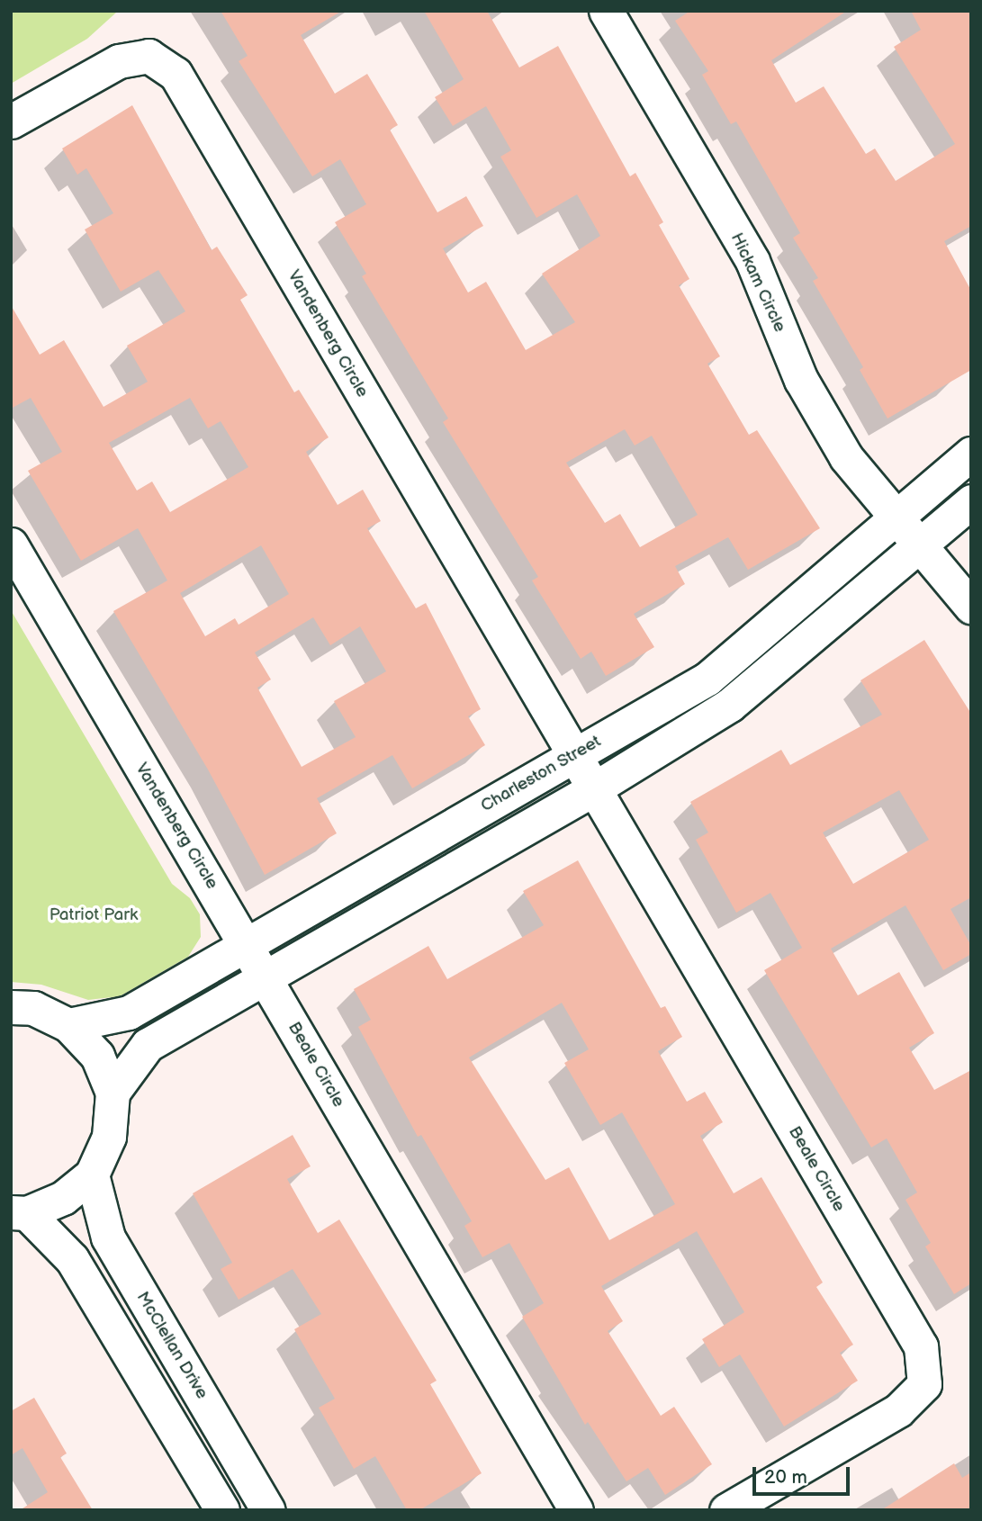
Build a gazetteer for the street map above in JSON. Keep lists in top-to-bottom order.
{
  "streets": {
    "street": [
      "Hickam Circle",
      "Vandenberg Circle",
      "Charleston Street",
      "Beale Circle",
      "McClellan Drive"
    ]
  },
  "crossings": [
    ["Hickam Circle", "Charleston Street"],
    ["Vandenberg Circle", "Charleston Street"],
    ["Vandenberg Circle", "Beale Circle"],
    ["Charleston Street", "Beale Circle"]
  ],
  "parks": ["Patriot Park"],
  "scale_bar": "20 m"
}
